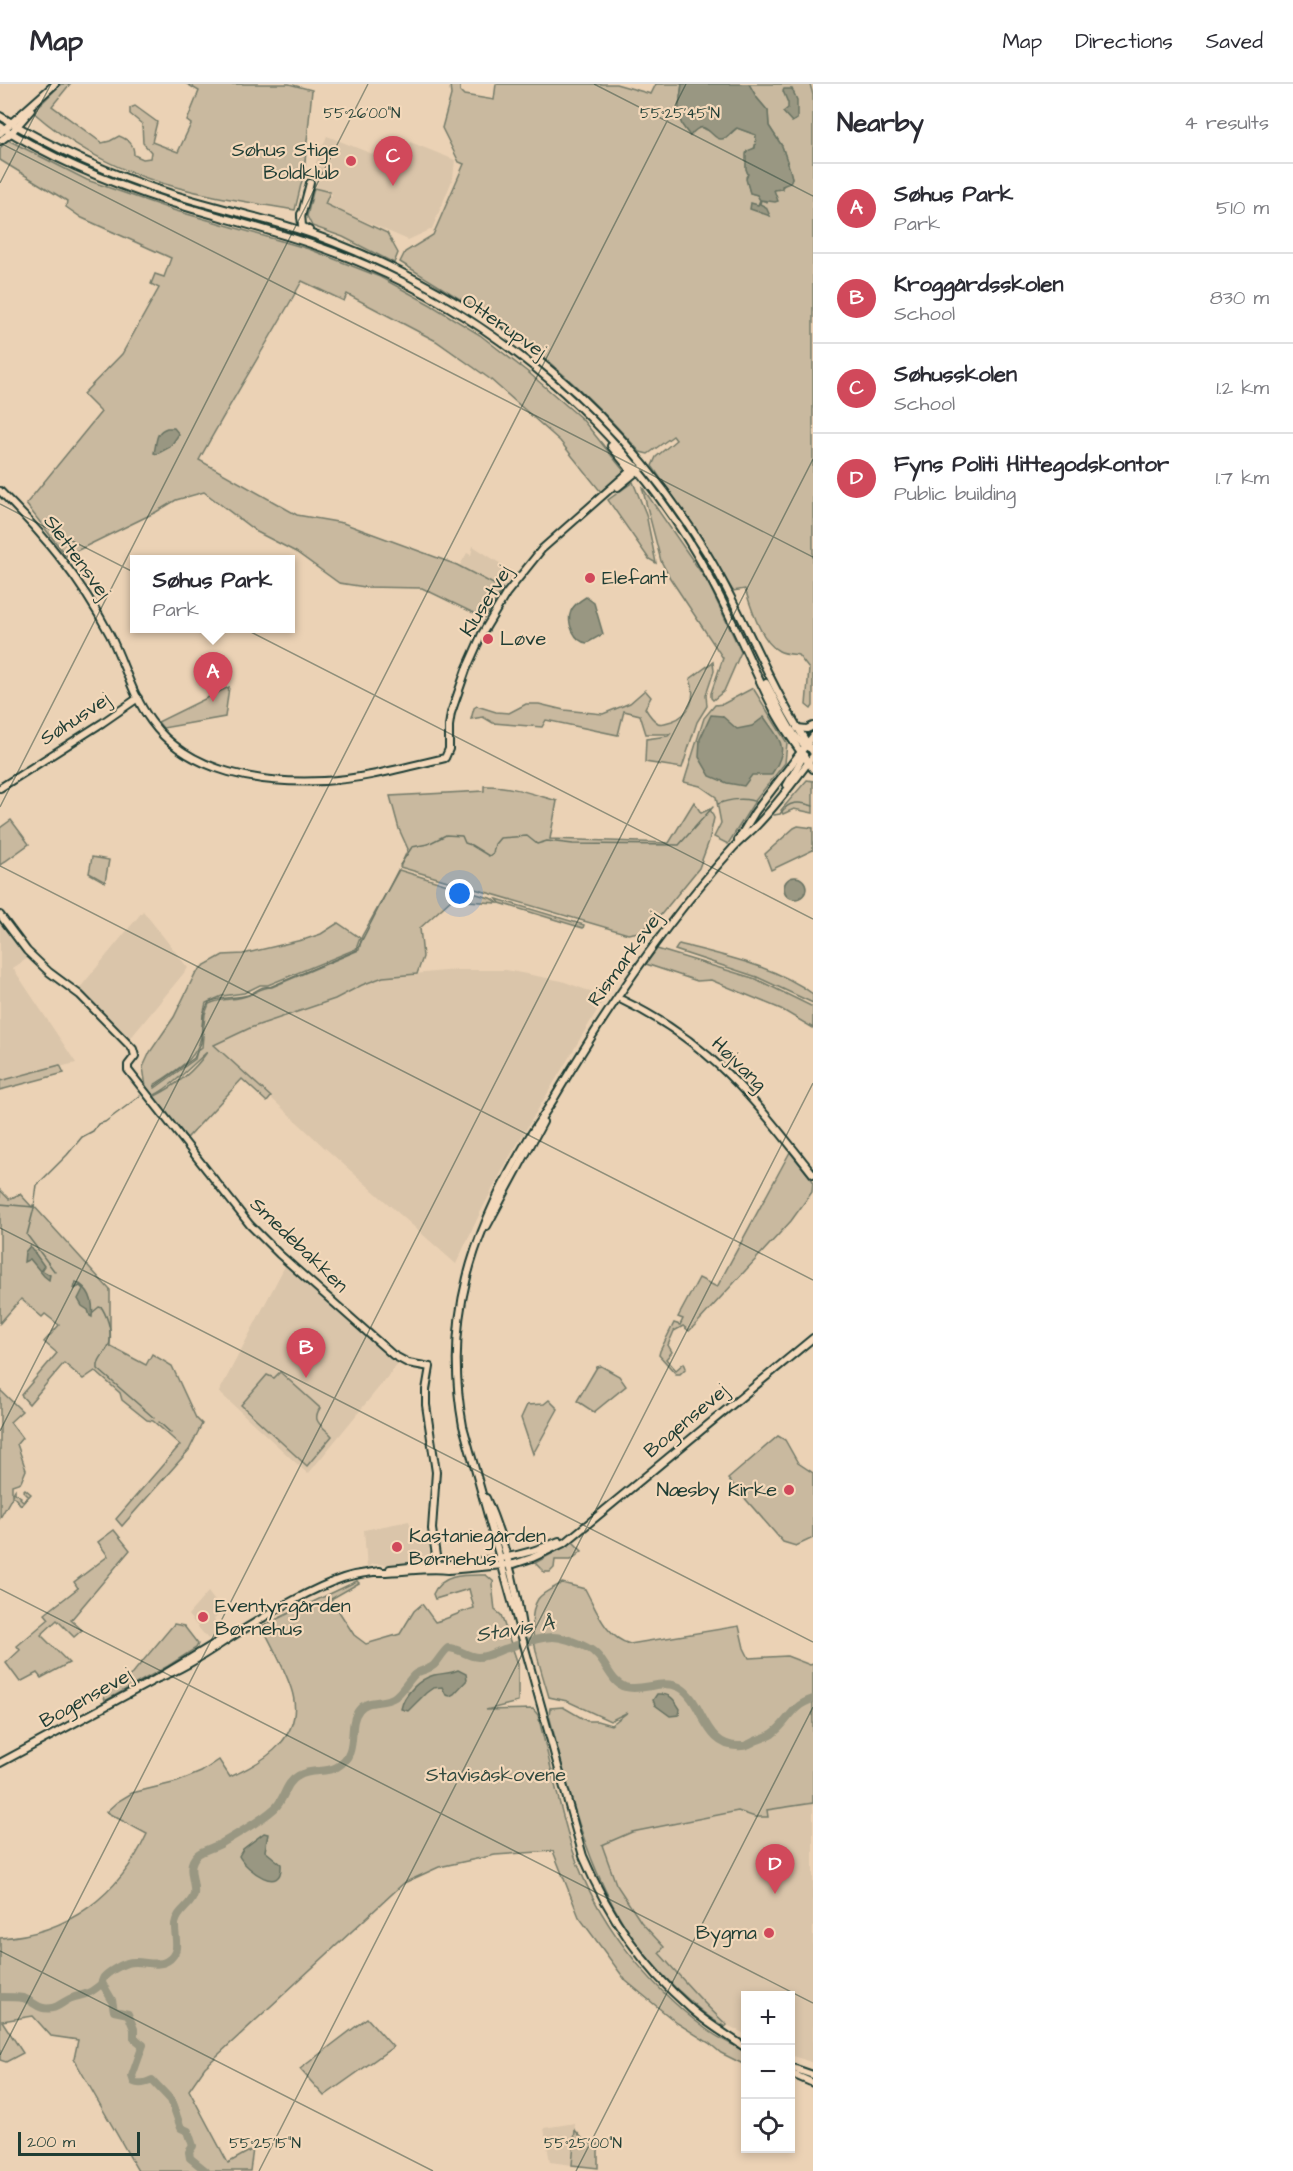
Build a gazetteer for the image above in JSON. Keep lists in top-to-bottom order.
{
  "streets": {
    "main road": [
      "Otterupvej",
      "Slettensvej",
      "Klusetvej",
      "Søhusvej",
      "Rismarksvej",
      "Højvang",
      "Smedebakken",
      "Bogensevej"
    ]
  },
  "crossings": [
    ["Otterupvej", "Klusetvej"],
    ["Otterupvej", "Rismarksvej"],
    ["Slettensvej", "Klusetvej"],
    ["Slettensvej", "Søhusvej"],
    ["Rismarksvej", "Bogensevej"],
    ["Smedebakken", "Bogensevej"]
  ],
  "water": ["Stavis Å"],
  "parks": ["Stavisåskovene"],
  "places": [
    "Søhus Stige Boldklub",
    "Elefant",
    "Løve",
    "Næsby Kirke",
    "Kastaniegården Børnehus",
    "Eventyrgården Børnehus",
    "Bygma"
  ],
  "scale_bar": "200 m",
  "page": {
    "header": "Map",
    "nav": ["Map", "Directions", "Saved"],
    "heading": ["Nearby", "4 results"],
    "pins": [
      "C",
      "A",
      "B",
      "D"
    ],
    "list": [
      {
        "mark": "A",
        "name": "Søhus Park",
        "note": "Park",
        "value": "510 m"
      },
      {
        "mark": "B",
        "name": "Kroggårdsskolen",
        "note": "School",
        "value": "830 m"
      },
      {
        "mark": "C",
        "name": "Søhusskolen",
        "note": "School",
        "value": "1.2 km"
      },
      {
        "mark": "D",
        "name": "Fyns Politi Hittegodskontor",
        "note": "Public building",
        "value": "1.7 km"
      }
    ],
    "popup": ["Søhus Park", "Park"],
    "map_buttons": ["+", "−"],
    "scale": "200 m"
  },
  "coordinates": [
    "55°26'00\"N",
    "55°25'45\"N",
    "55°25'15\"N",
    "55°25'00\"N"
  ]
}
